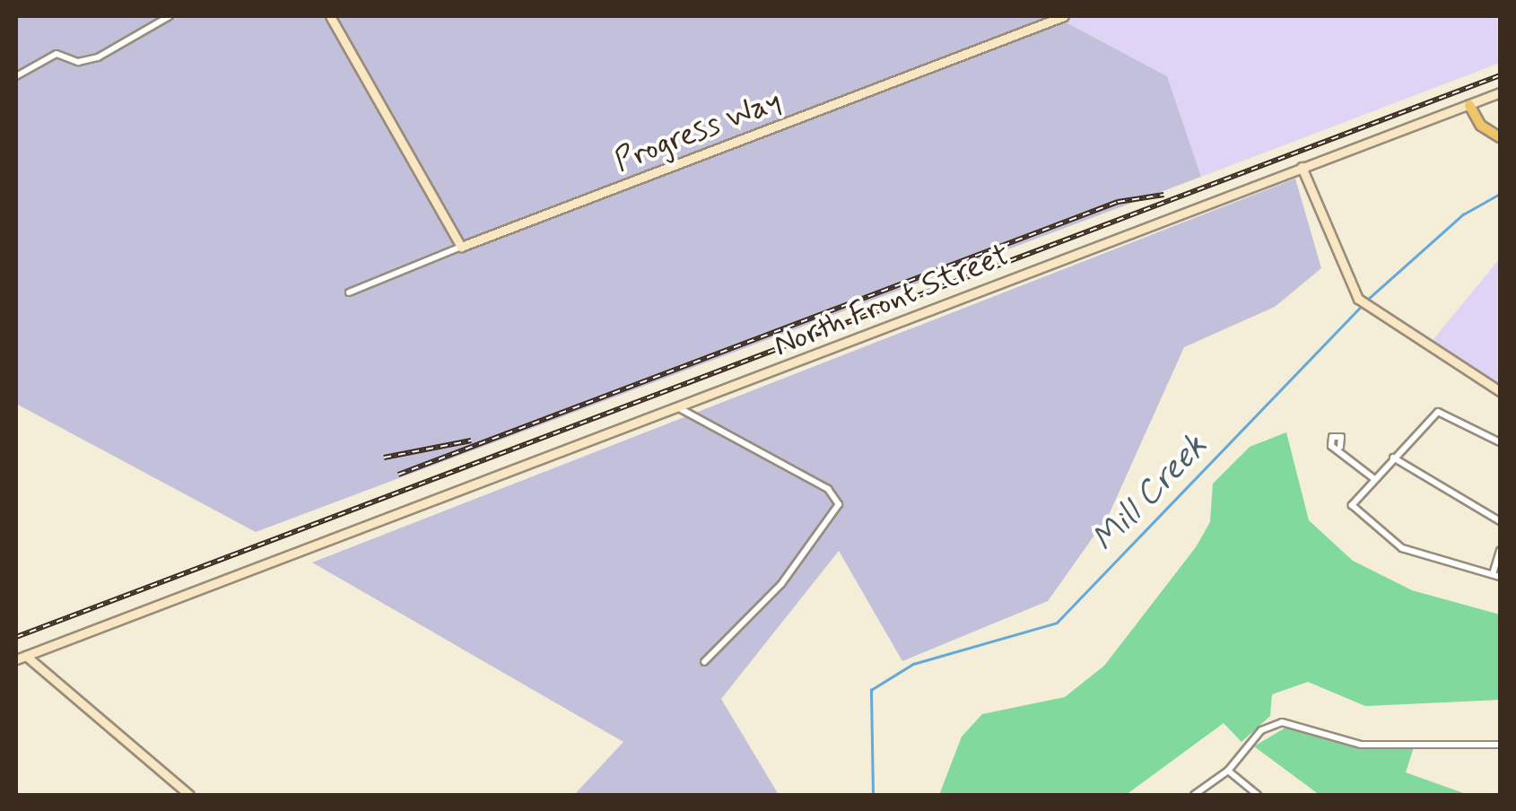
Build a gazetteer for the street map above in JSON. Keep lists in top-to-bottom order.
{
  "streets": {
    "main road": ["Progress Way", "North Front Street"]
  },
  "water": ["Mill Creek"]
}
